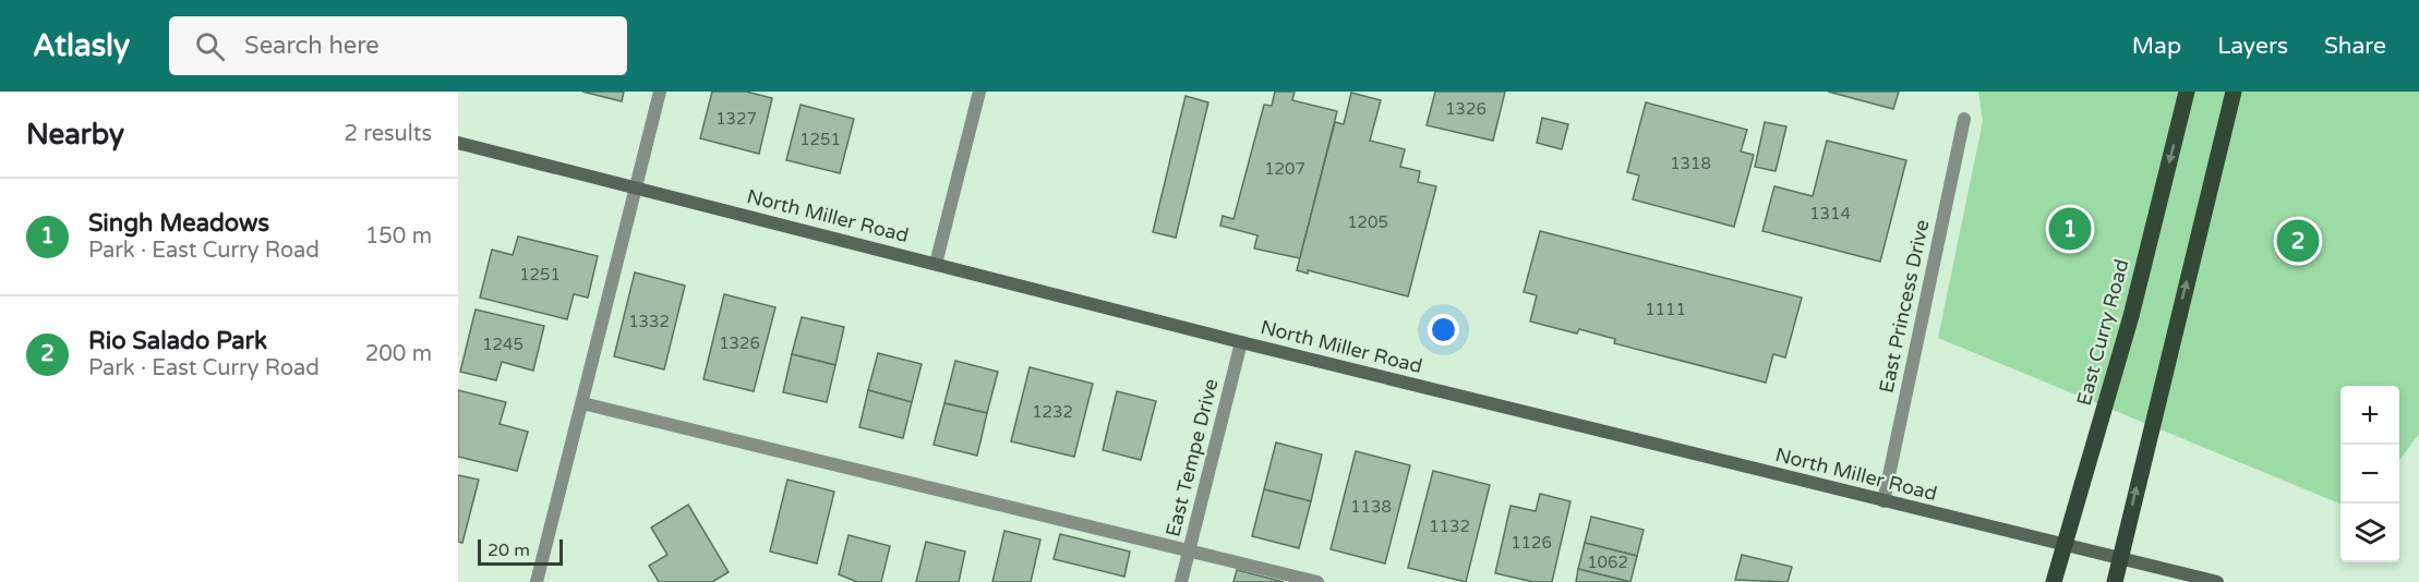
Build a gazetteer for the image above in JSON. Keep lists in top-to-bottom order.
{
  "streets": {
    "main road": ["East Curry Road"],
    "street": ["North Miller Road", "East Princess Drive", "East Tempe Drive"]
  },
  "crossings": [
    ["North Miller Road", "East Princess Drive"],
    ["North Miller Road", "East Curry Road"],
    ["North Miller Road", "East Tempe Drive"]
  ],
  "house_numbers": [
    "1326",
    "1327",
    "1251",
    "1318",
    "1207",
    "1314",
    "1205",
    "1251",
    "1111",
    "1332",
    "1326",
    "1245",
    "1232",
    "1138",
    "1132",
    "1126",
    "1062"
  ],
  "scale_bar": "20 m",
  "page": {
    "header": "Atlasly",
    "search": "Search here",
    "nav": ["Map", "Layers", "Share"],
    "heading": ["Nearby", "2 results"],
    "list": [
      {
        "mark": "1",
        "name": "Singh Meadows",
        "note": "Park · East Curry Road",
        "value": "150 m"
      },
      {
        "mark": "2",
        "name": "Rio Salado Park",
        "note": "Park · East Curry Road",
        "value": "200 m"
      }
    ],
    "pins": ["1", "2"],
    "map_buttons": ["+", "−"],
    "scale": "20 m"
  }
}
